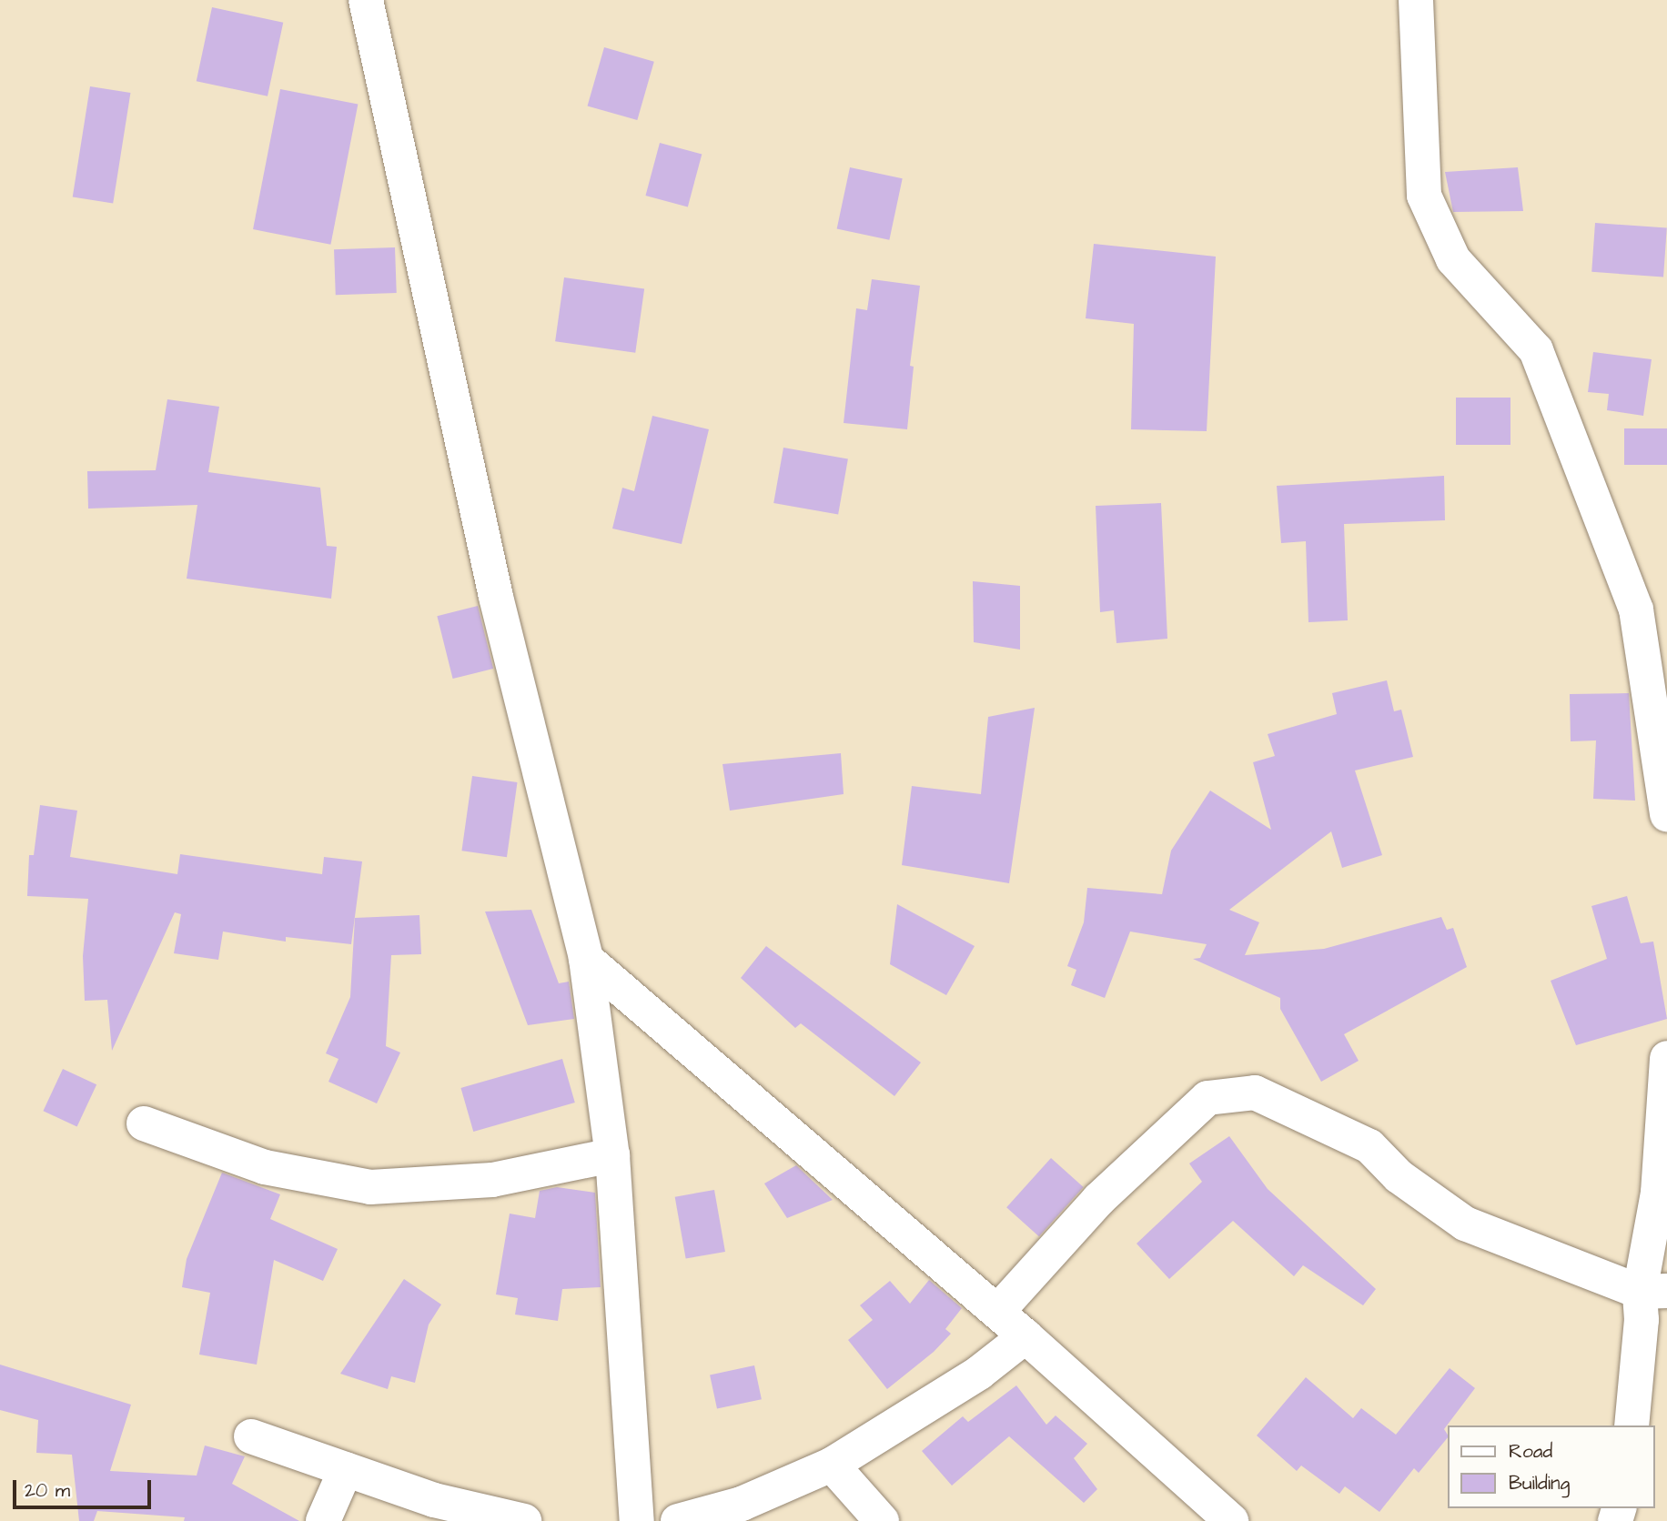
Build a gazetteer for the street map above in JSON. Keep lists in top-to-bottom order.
{
  "legend": ["Road", "Building"],
  "scale_bar": "20 m"
}
